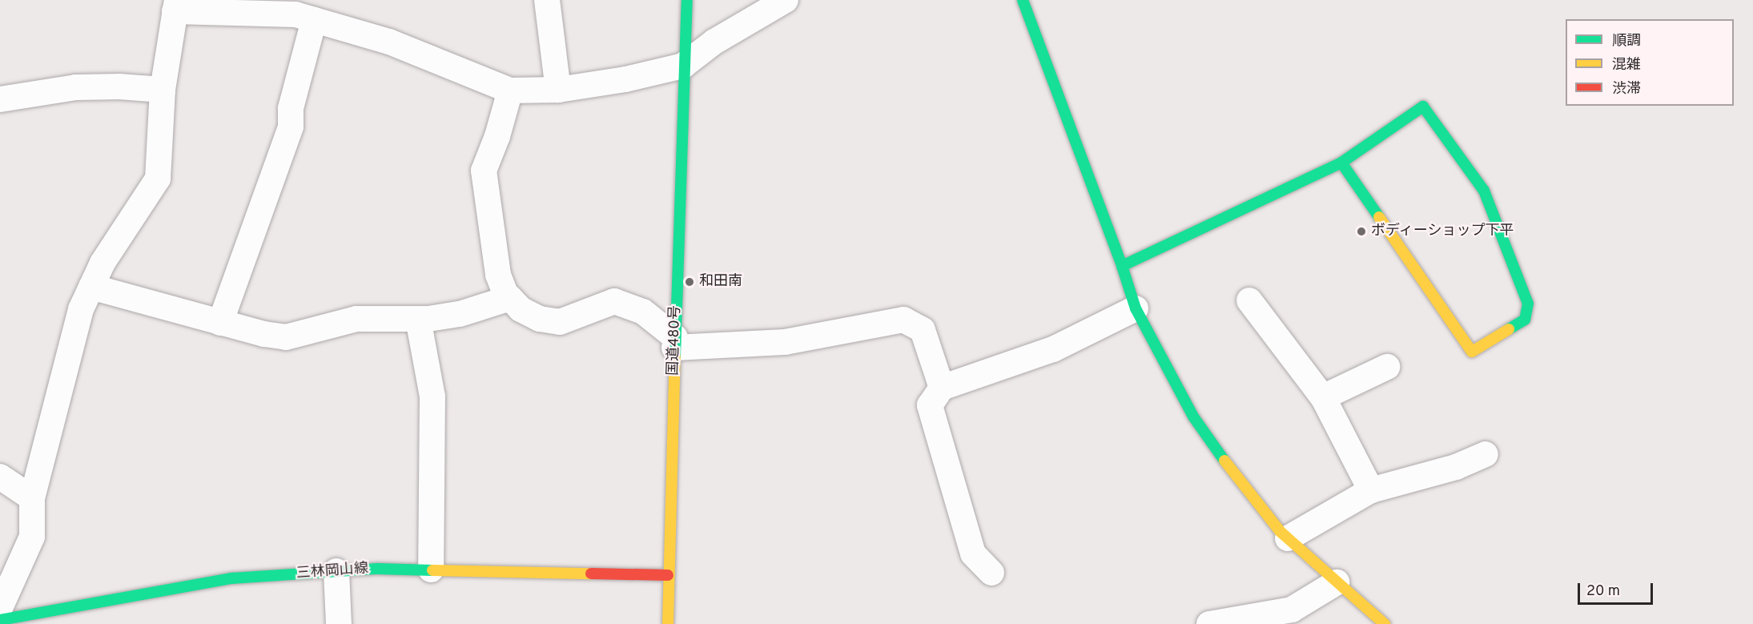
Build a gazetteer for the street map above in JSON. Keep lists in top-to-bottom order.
{
  "streets": {
    "main road": ["国道480号", "三林岡山線"]
  },
  "crossings": [
    ["国道480号", "三林岡山線"]
  ],
  "places": ["ボディーショップ下平", "和田南"],
  "legend": ["順調", "混雑", "渋滞"],
  "scale_bar": "20 m"
}
